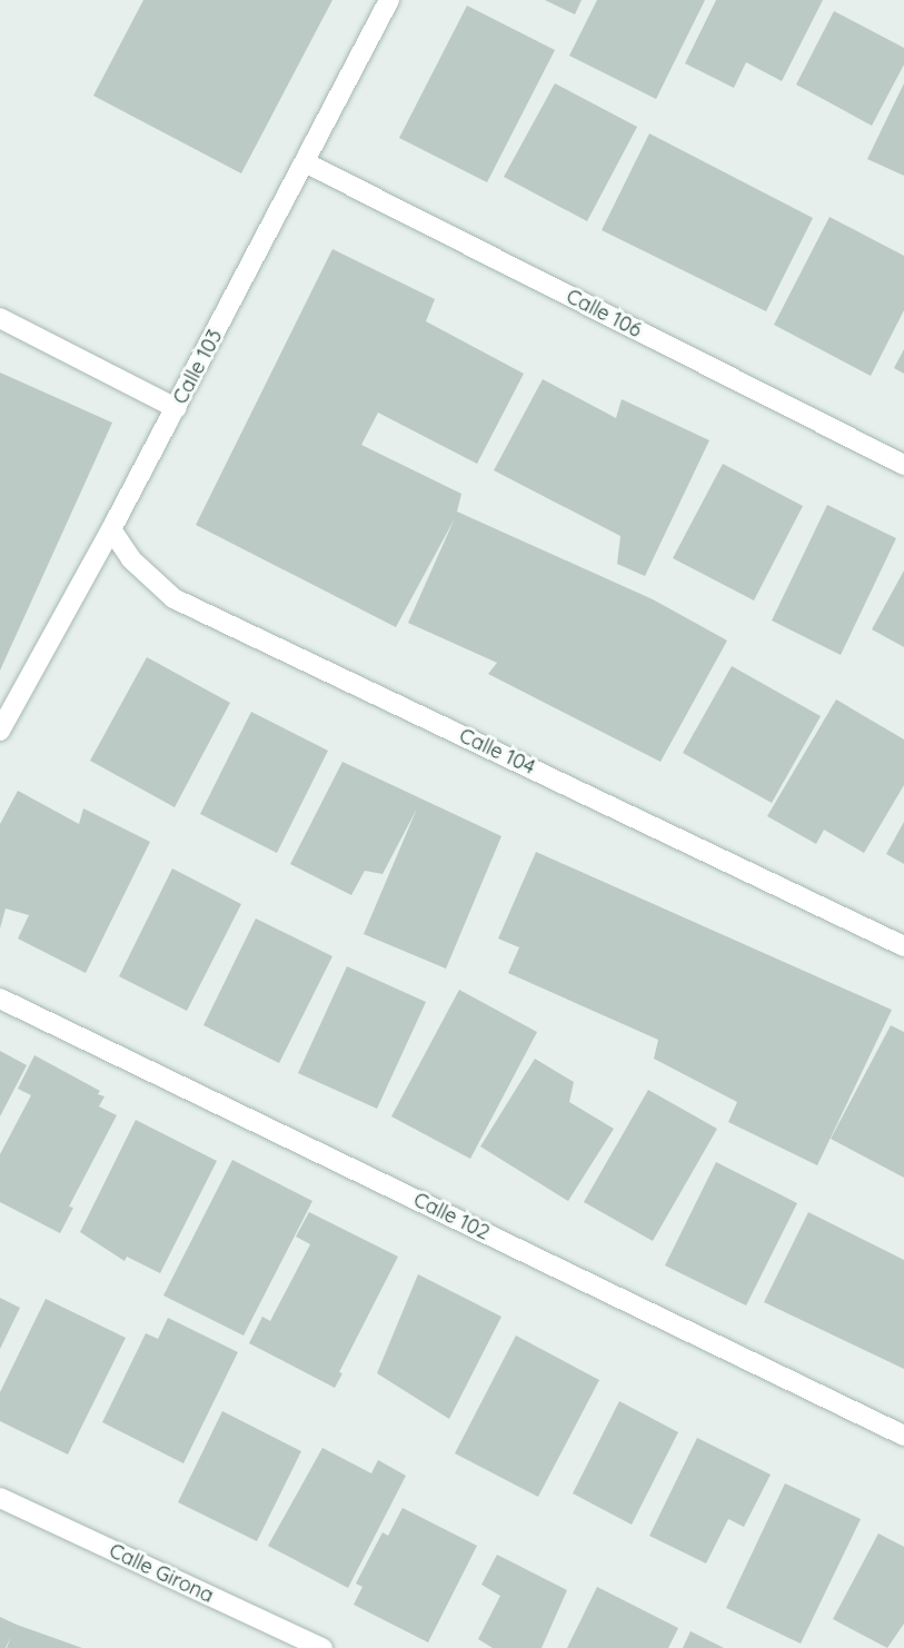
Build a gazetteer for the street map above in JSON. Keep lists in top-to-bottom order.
{
  "streets": {
    "street": [
      "Calle 106",
      "Calle 103",
      "Calle 104",
      "Calle 102",
      "Calle Girona"
    ]
  },
  "crossings": [
    ["Calle 106", "Calle 103"],
    ["Calle 103", "Calle 104"]
  ]
}
